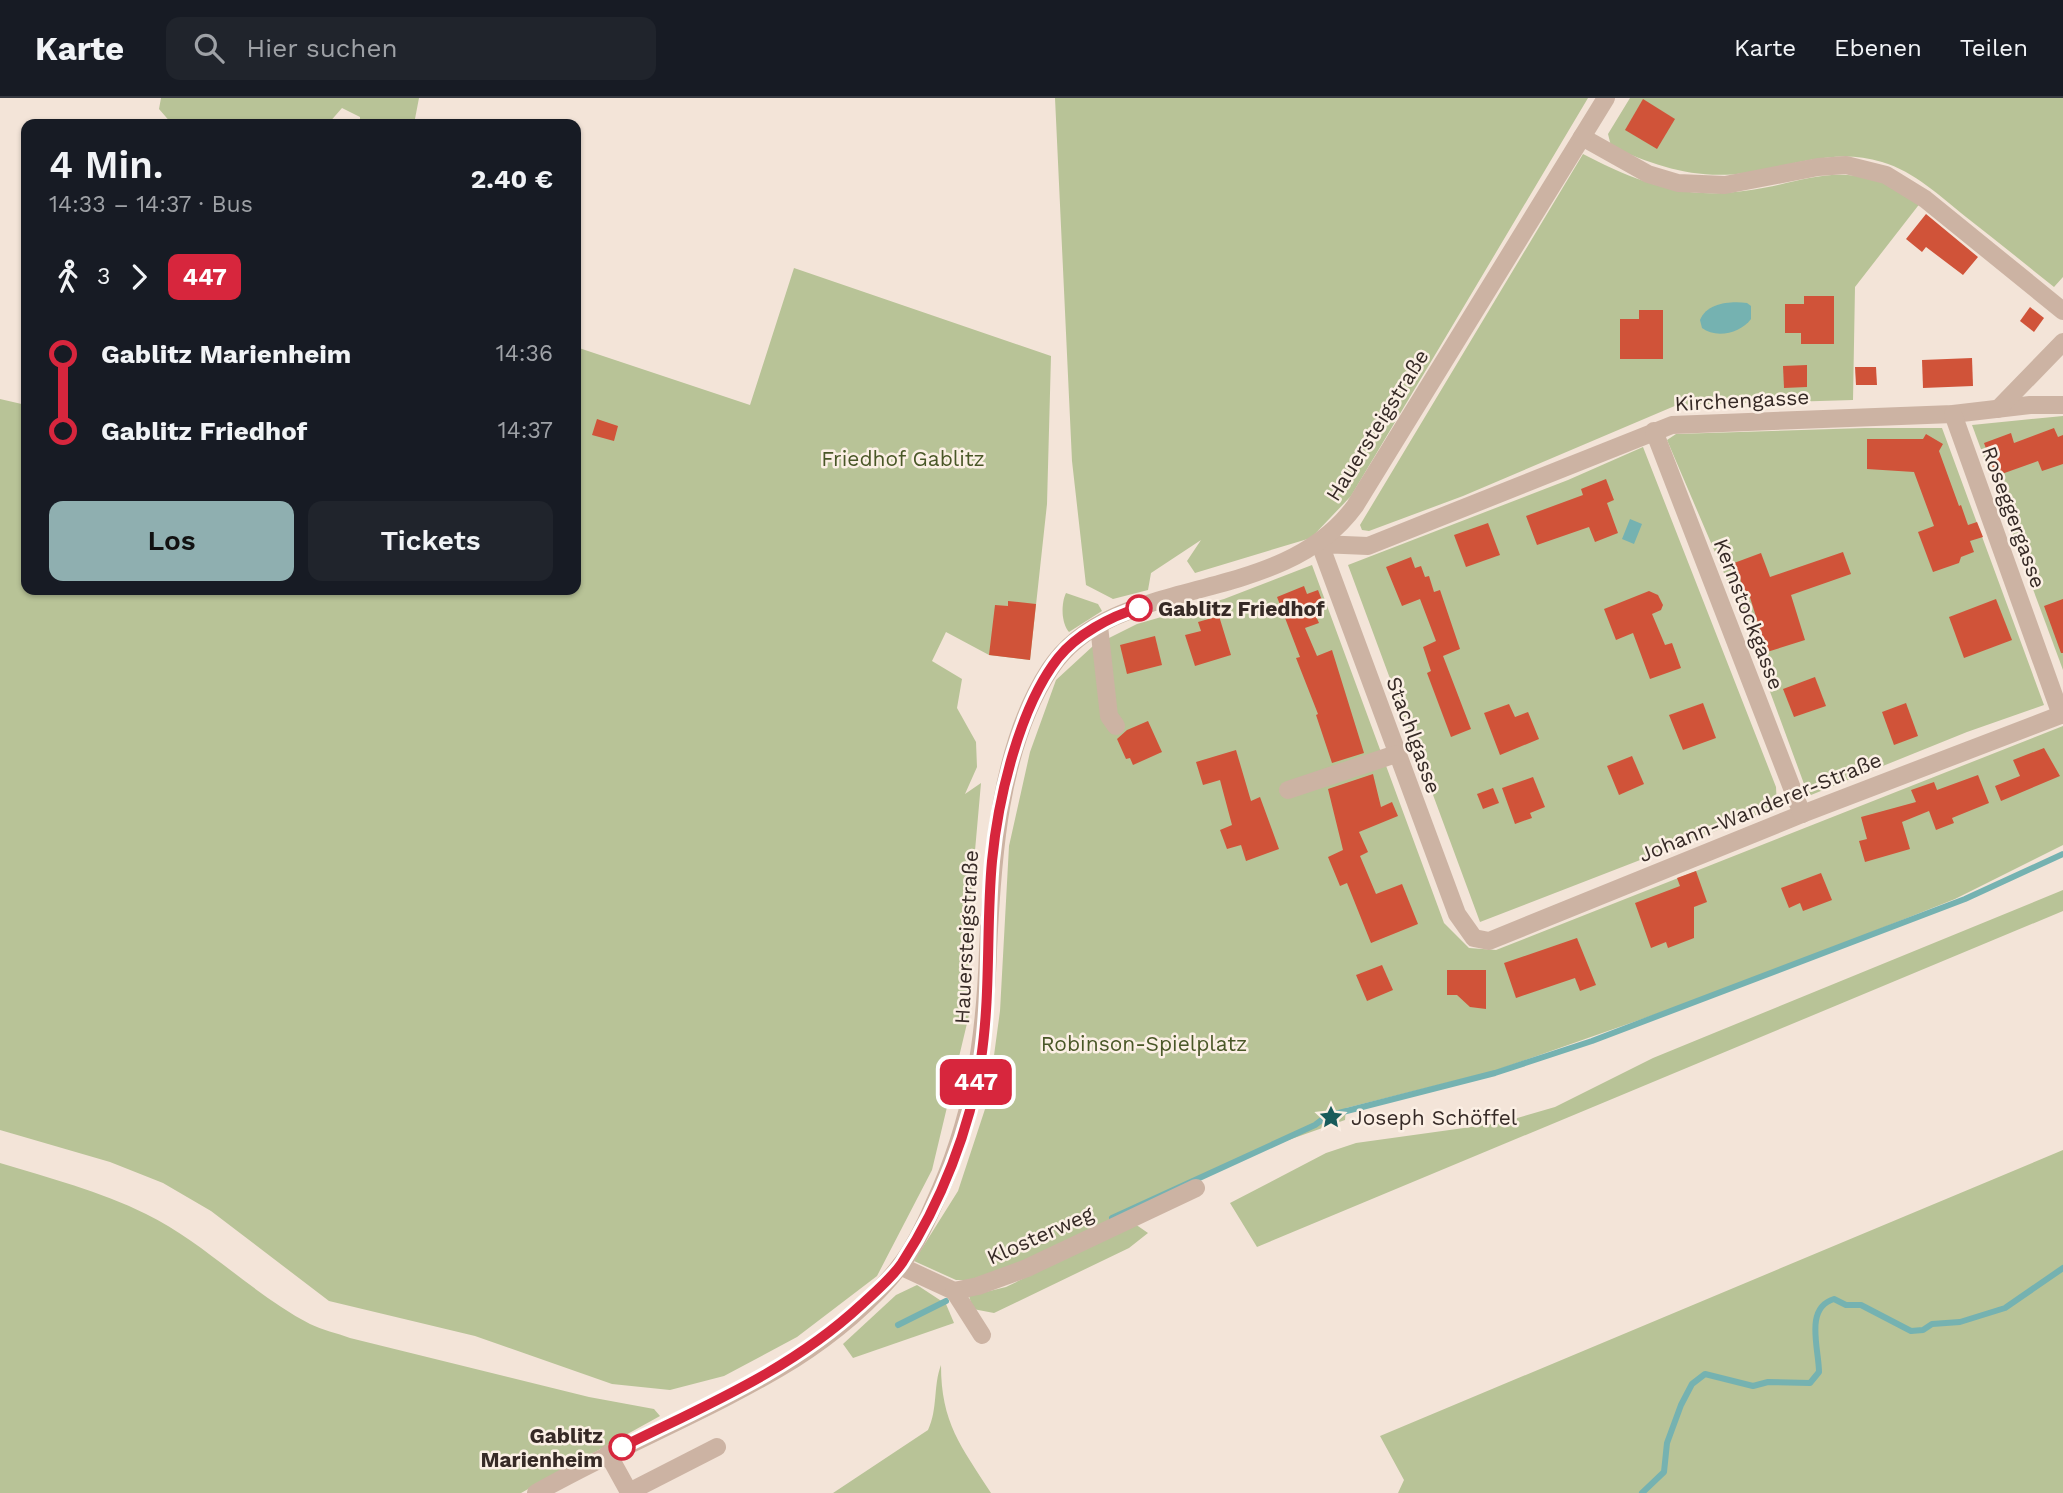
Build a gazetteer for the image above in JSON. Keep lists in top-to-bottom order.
{
  "streets": {
    "street": [
      "Kirchengasse",
      "Hauersteigstraße",
      "Roseggergasse",
      "Kernstockgasse",
      "Stachlgasse",
      "Johann-Wanderer-Straße",
      "Klosterweg"
    ]
  },
  "crossings": [
    ["Kirchengasse", "Hauersteigstraße"],
    ["Kirchengasse", "Roseggergasse"],
    ["Kirchengasse", "Kernstockgasse"],
    ["Kirchengasse", "Stachlgasse"],
    ["Hauersteigstraße", "Stachlgasse"],
    ["Roseggergasse", "Johann-Wanderer-Straße"],
    ["Kernstockgasse", "Johann-Wanderer-Straße"],
    ["Stachlgasse", "Johann-Wanderer-Straße"]
  ],
  "parks": ["Friedhof Gablitz", "Robinson-Spielplatz"],
  "places": {
    "other": ["Gablitz Friedhof", "Gablitz Marienheim"],
    "place": ["Joseph Schöffel"]
  },
  "lines": ["bus line 447"],
  "page": {
    "header": "Karte",
    "search": "Hier suchen",
    "nav": ["Karte", "Ebenen", "Teilen"],
    "on_map": "447",
    "heading": ["4 Min.", "14:33 – 14:37 · Bus", "2.40 €"],
    "legs": ["3", "447"],
    "list": [
      {
        "name": "Gablitz Marienheim",
        "value": "14:36"
      },
      {
        "name": "Gablitz Friedhof",
        "value": "14:37"
      }
    ],
    "buttons": ["Los", "Tickets"]
  }
}
